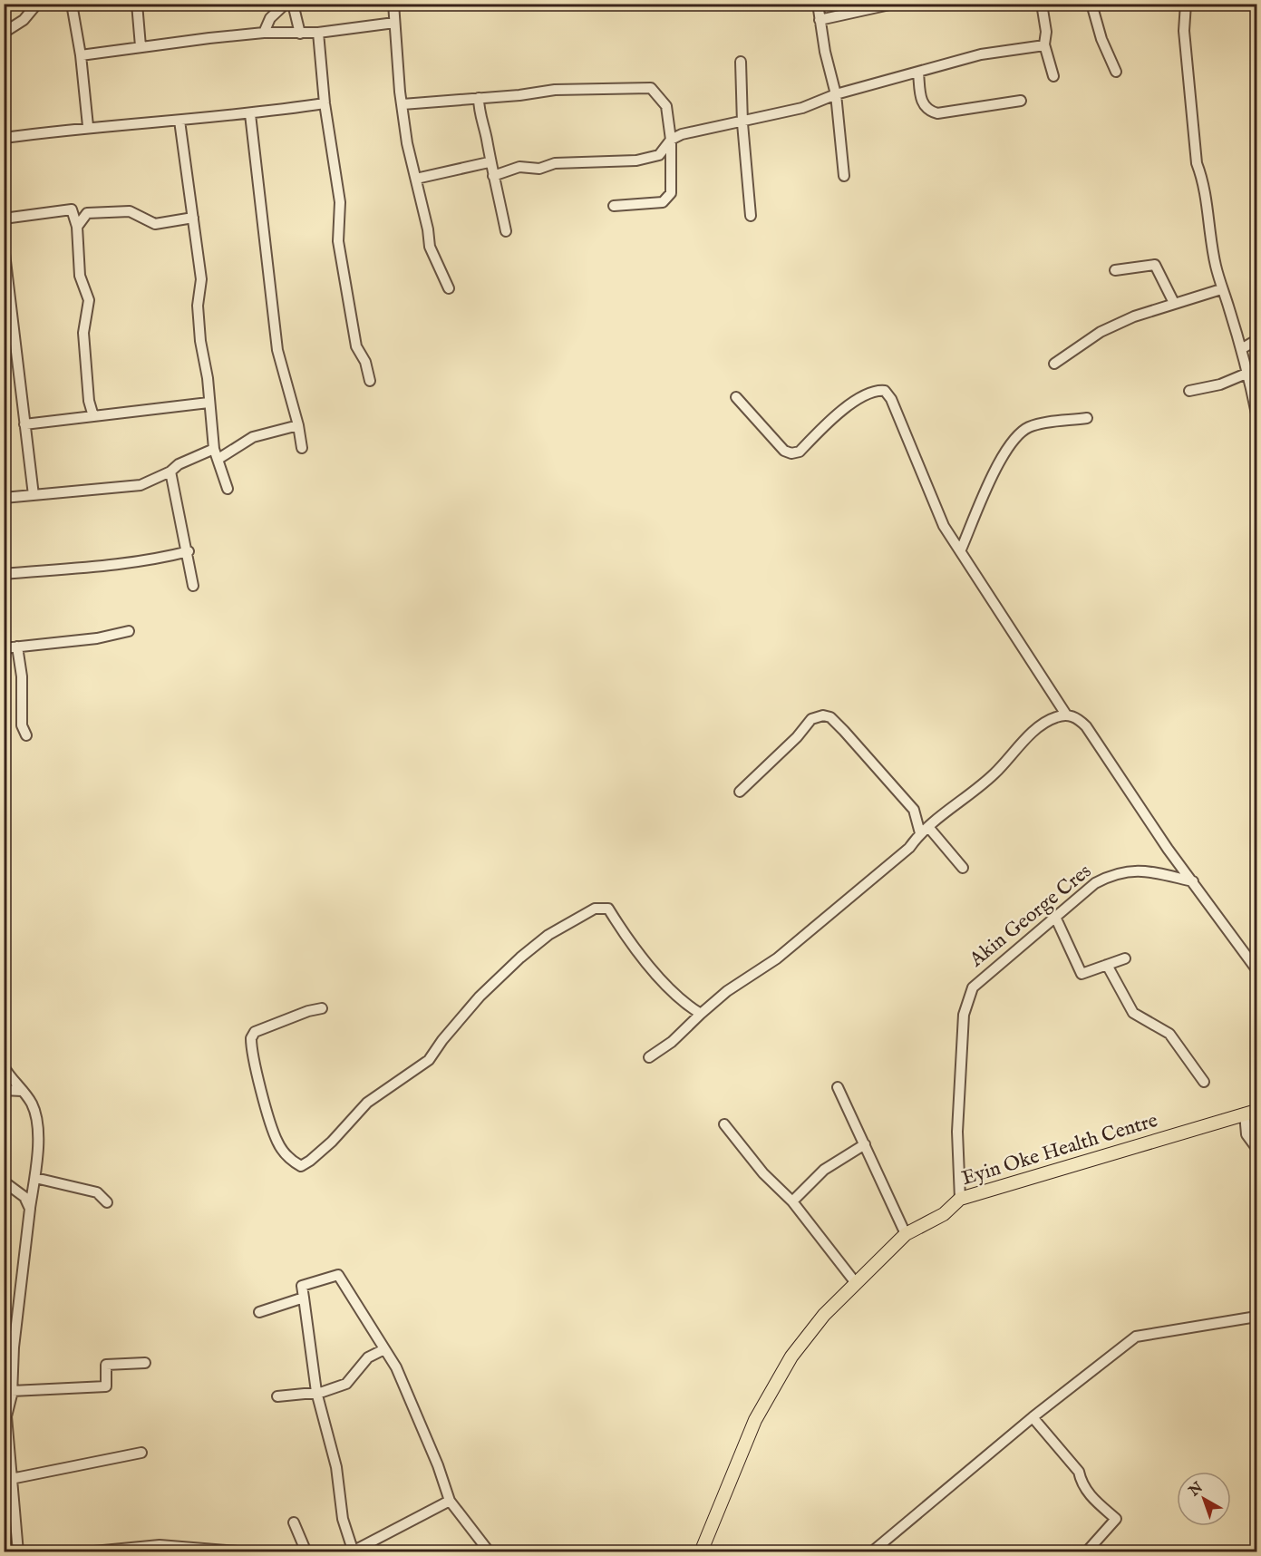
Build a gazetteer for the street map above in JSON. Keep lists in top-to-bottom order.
{
  "streets": {
    "main road": ["Eyin Oke Health Centre"],
    "street": ["Akin George Cres"]
  },
  "crossings": [
    ["Akin George Cres", "Eyin Oke Health Centre"]
  ],
  "north": "top left"
}
